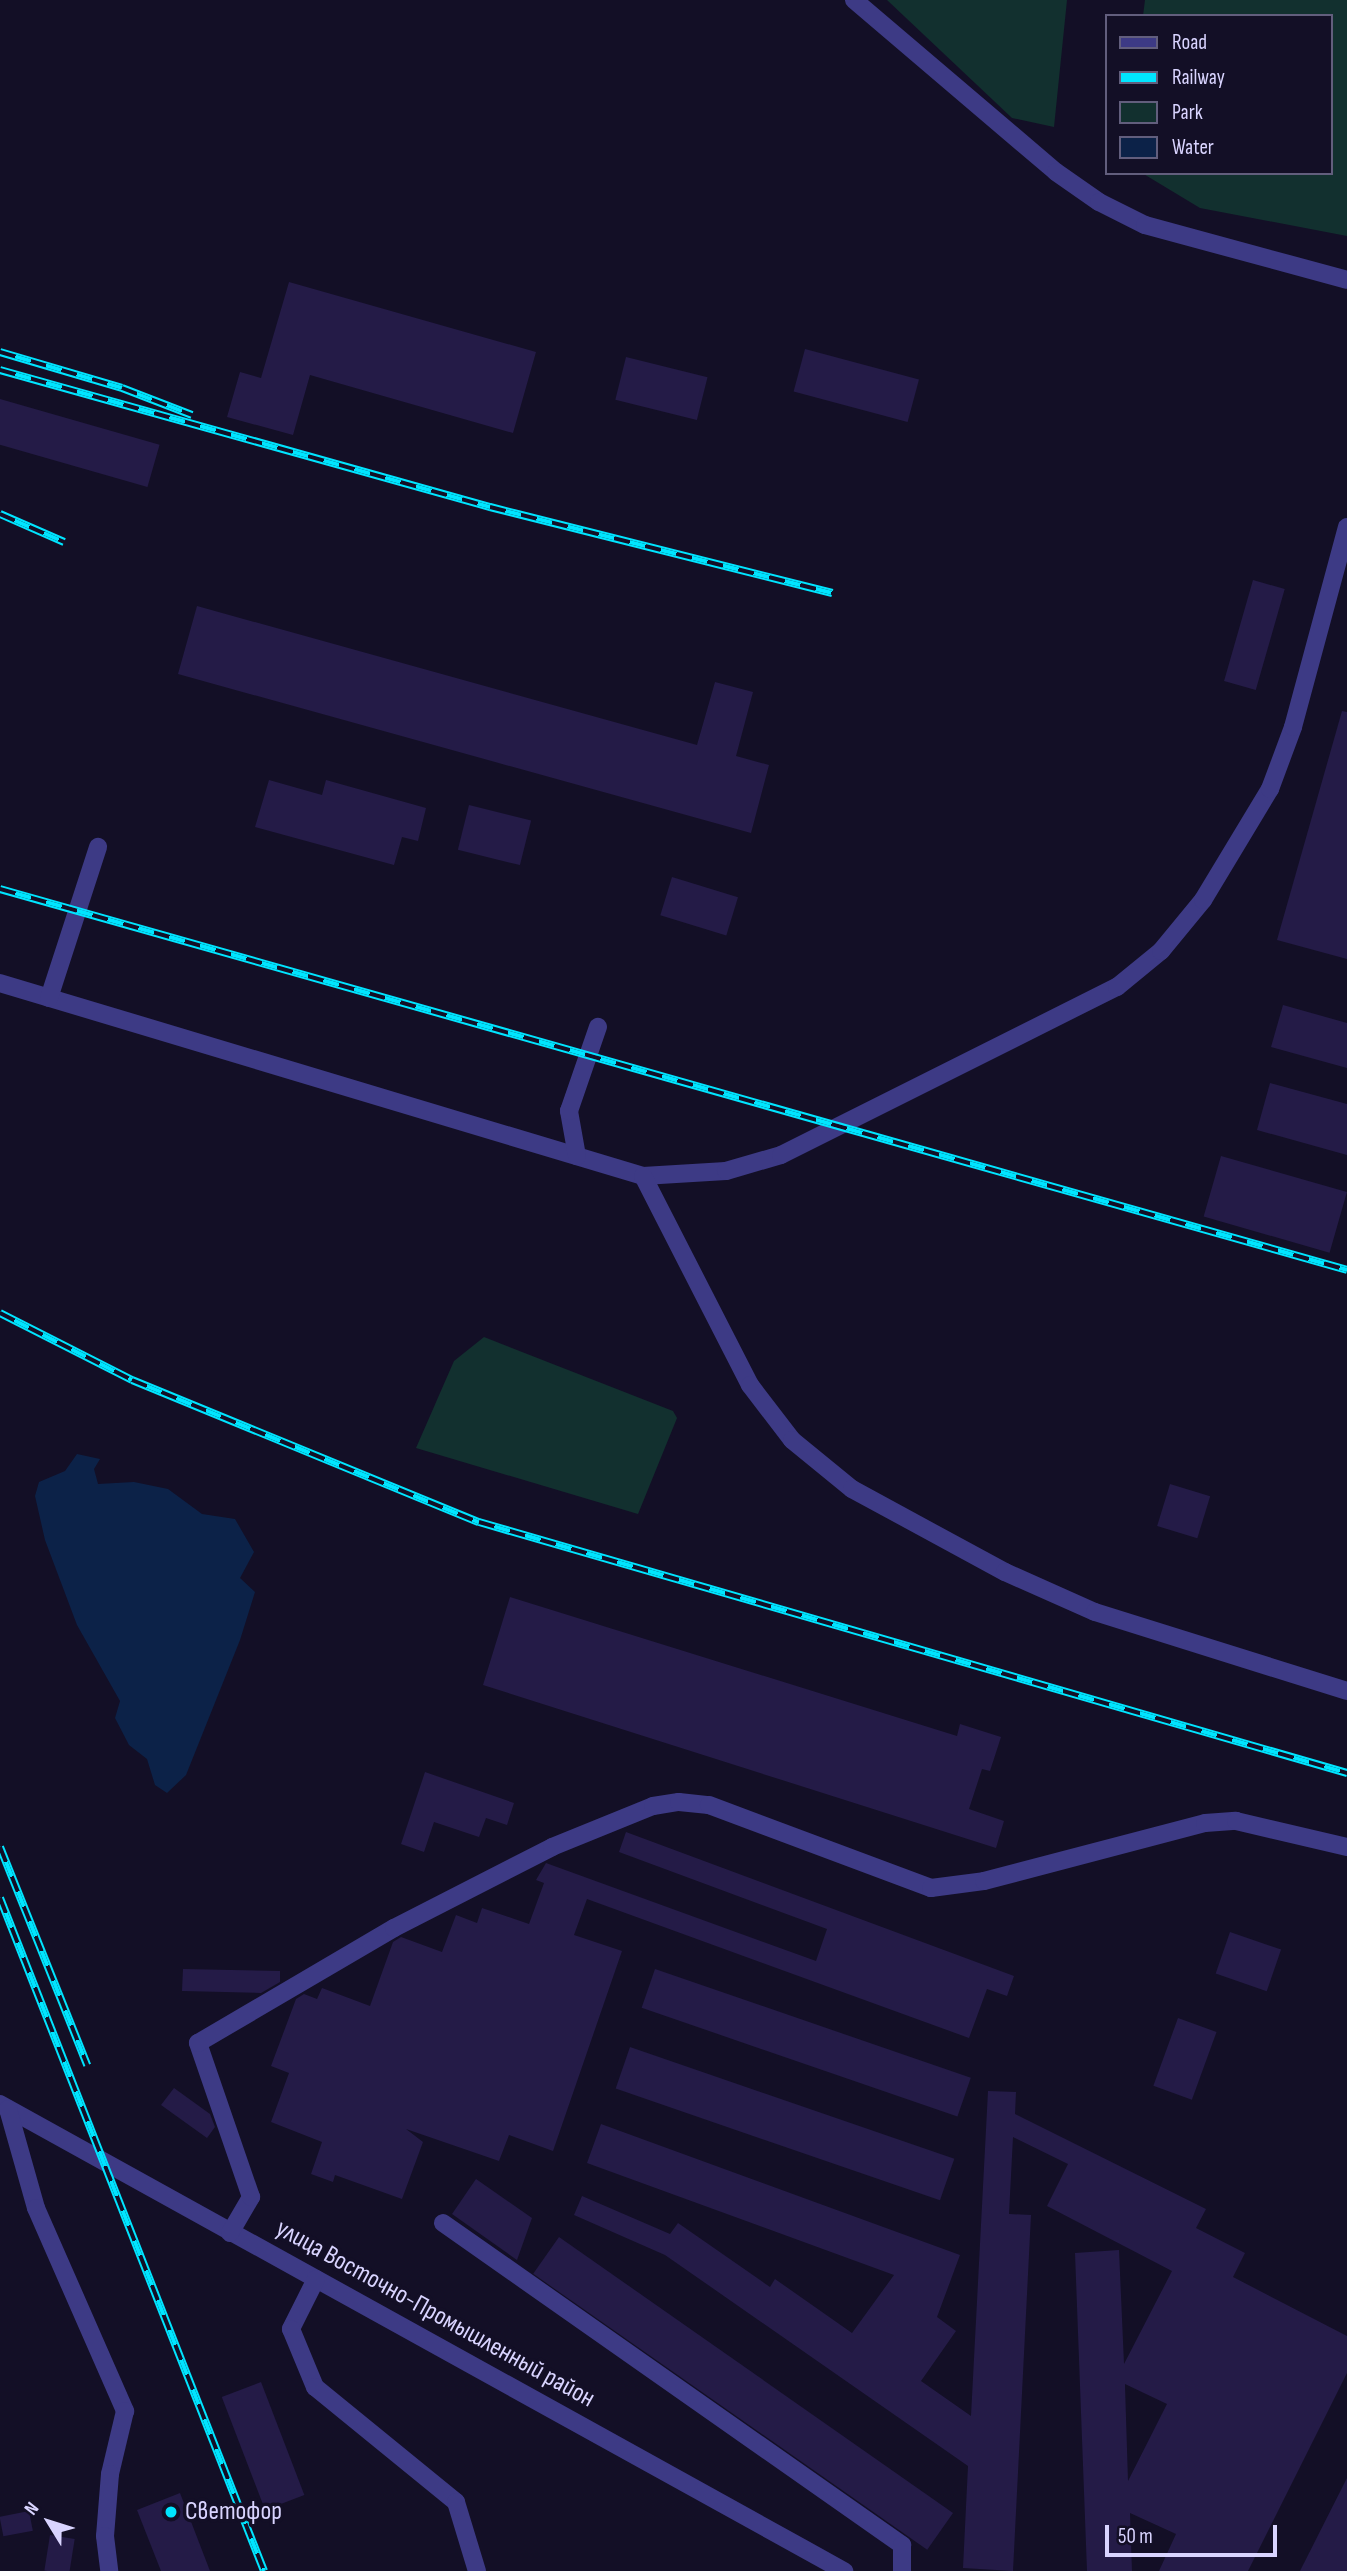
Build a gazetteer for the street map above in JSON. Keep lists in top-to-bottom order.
{
  "streets": {
    "street": ["улица Восточно-Промышленный район"]
  },
  "places": ["Светофор"],
  "legend": [
    "Road",
    "Railway",
    "Park",
    "Water"
  ],
  "scale_bar": "50 m",
  "north": "top left"
}
